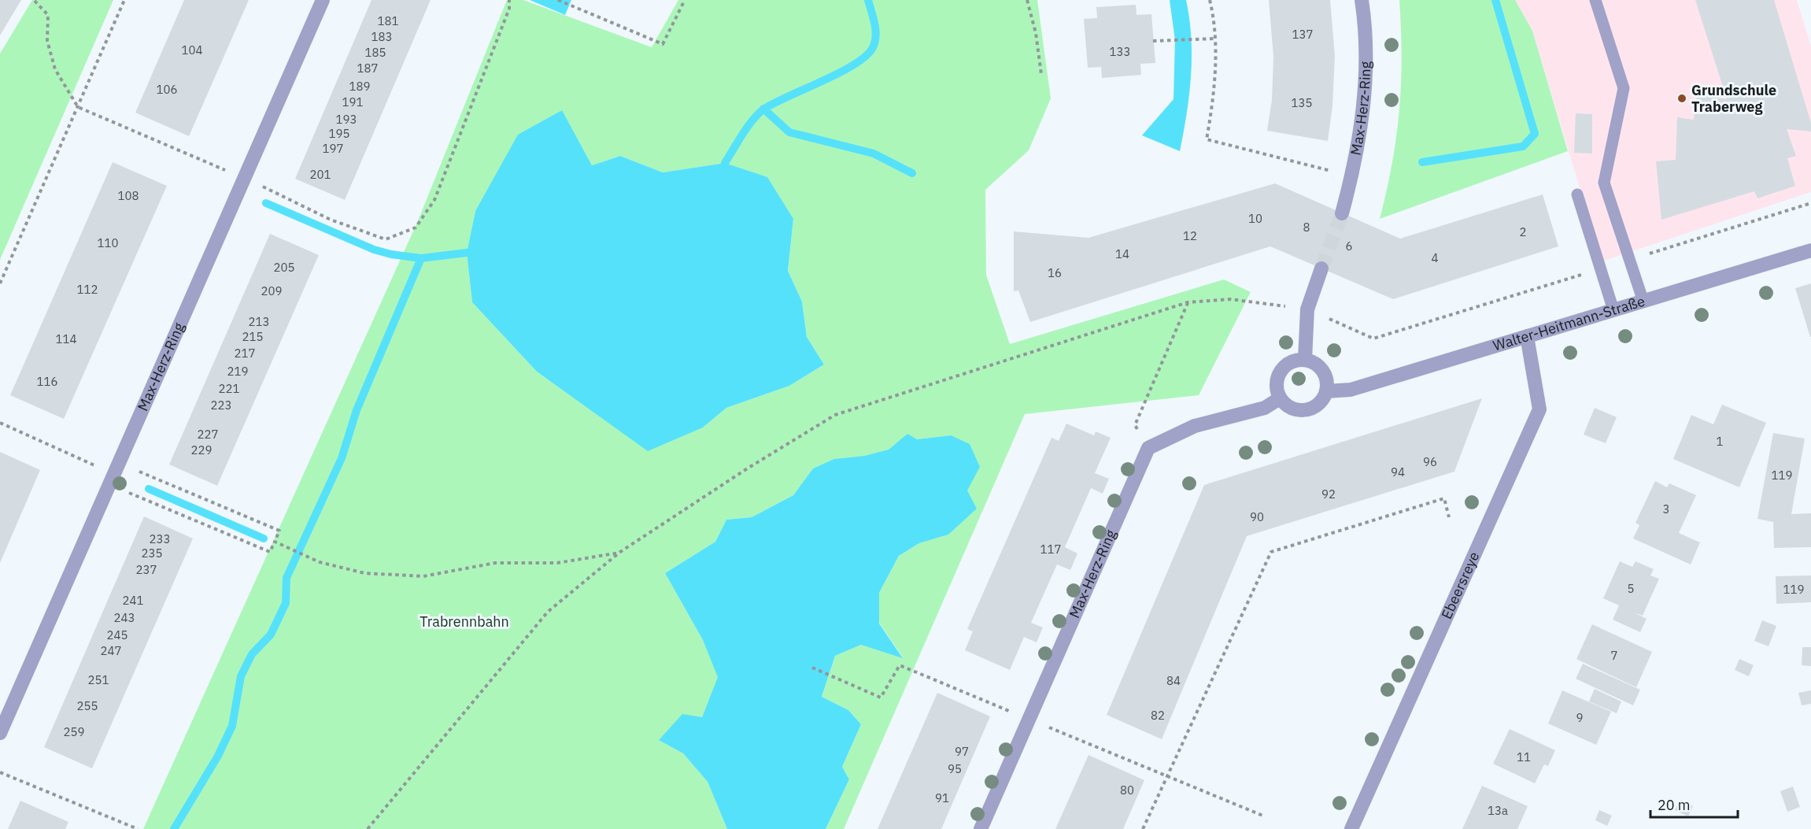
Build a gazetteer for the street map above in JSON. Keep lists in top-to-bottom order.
{
  "streets": {
    "street": ["Max-Herz-Ring", "Walter-Heitmann-Straße", "Ebeersreye"]
  },
  "crossings": [
    ["Walter-Heitmann-Straße", "Ebeersreye"]
  ],
  "parks": ["Trabrennbahn"],
  "places": ["Grundschule Traberweg"],
  "house_numbers": [
    "181",
    "137",
    "183",
    "104",
    "133",
    "185",
    "187",
    "189",
    "106",
    "191",
    "135",
    "193",
    "195",
    "197",
    "201",
    "108",
    "10",
    "8",
    "2",
    "12",
    "110",
    "6",
    "14",
    "4",
    "205",
    "16",
    "112",
    "209",
    "213",
    "215",
    "114",
    "217",
    "219",
    "116",
    "221",
    "223",
    "227",
    "1",
    "229",
    "96",
    "94",
    "119",
    "92",
    "3",
    "90",
    "233",
    "117",
    "235",
    "237",
    "5",
    "119",
    "241",
    "243",
    "245",
    "247",
    "7",
    "251",
    "84",
    "255",
    "82",
    "9",
    "259",
    "97",
    "11",
    "95",
    "80",
    "91",
    "13a"
  ],
  "scale_bar": "20 m"
}
